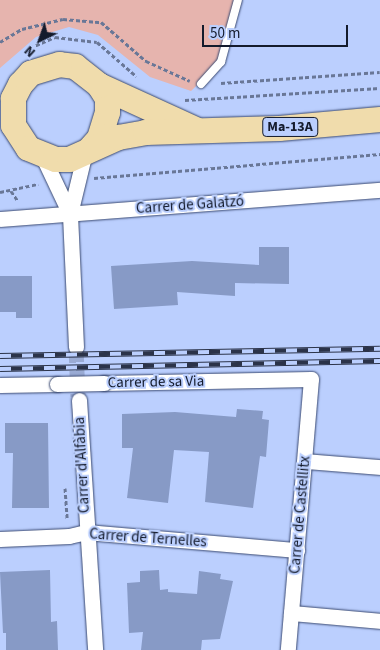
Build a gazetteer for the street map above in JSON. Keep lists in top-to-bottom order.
{
  "streets": {
    "main road": ["Ma-13A"],
    "street": [
      "Carrer de Galatzó",
      "Carrer de sa Via",
      "Carrer d'Alfàbia",
      "Carrer de Castellitx",
      "Carrer de Ternelles"
    ]
  },
  "crossings": [
    ["Carrer de sa Via", "Carrer de Castellitx"],
    ["Carrer d'Alfàbia", "Carrer de Ternelles"],
    ["Carrer de Castellitx", "Carrer de Ternelles"]
  ],
  "scale_bar": "50 m",
  "north": "bottom left"
}
